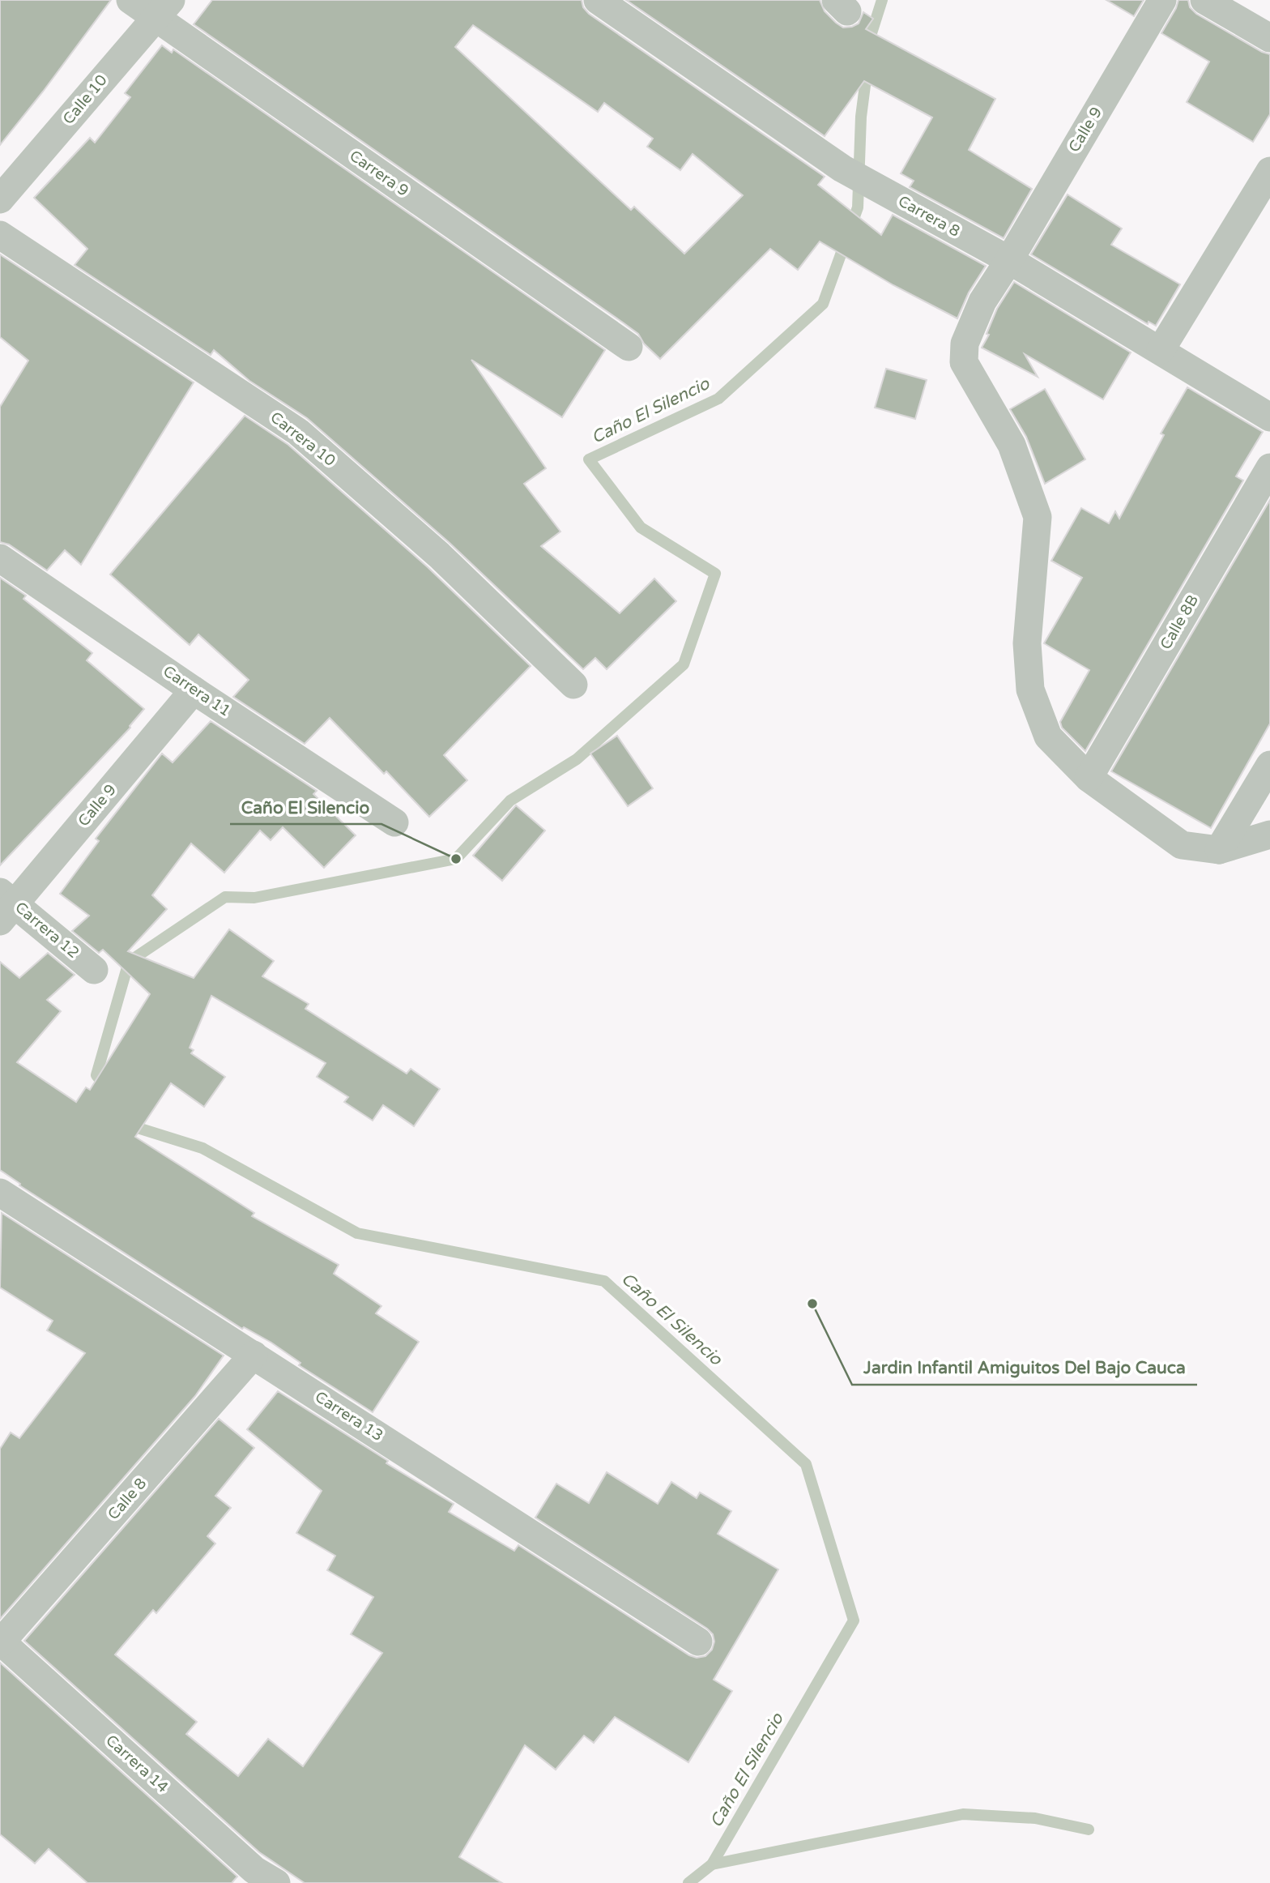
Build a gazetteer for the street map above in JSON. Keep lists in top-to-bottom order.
{
  "streets": {
    "street": [
      "Calle 10",
      "Calle 9",
      "Carrera 9",
      "Carrera 8",
      "Carrera 10",
      "Calle 8B",
      "Carrera 11",
      "Carrera 12",
      "Carrera 13",
      "Calle 8",
      "Carrera 14"
    ]
  },
  "crossings": [
    ["Calle 10", "Carrera 9"],
    ["Calle 9", "Carrera 8"],
    ["Calle 9", "Calle 8B"],
    ["Calle 9", "Carrera 11"],
    ["Calle 9", "Carrera 12"],
    ["Carrera 13", "Calle 8"],
    ["Calle 8", "Carrera 14"]
  ],
  "water": ["Caño El Silencio"],
  "places": ["Caño El Silencio", "Jardin Infantil Amiguitos Del Bajo Cauca"]
}
